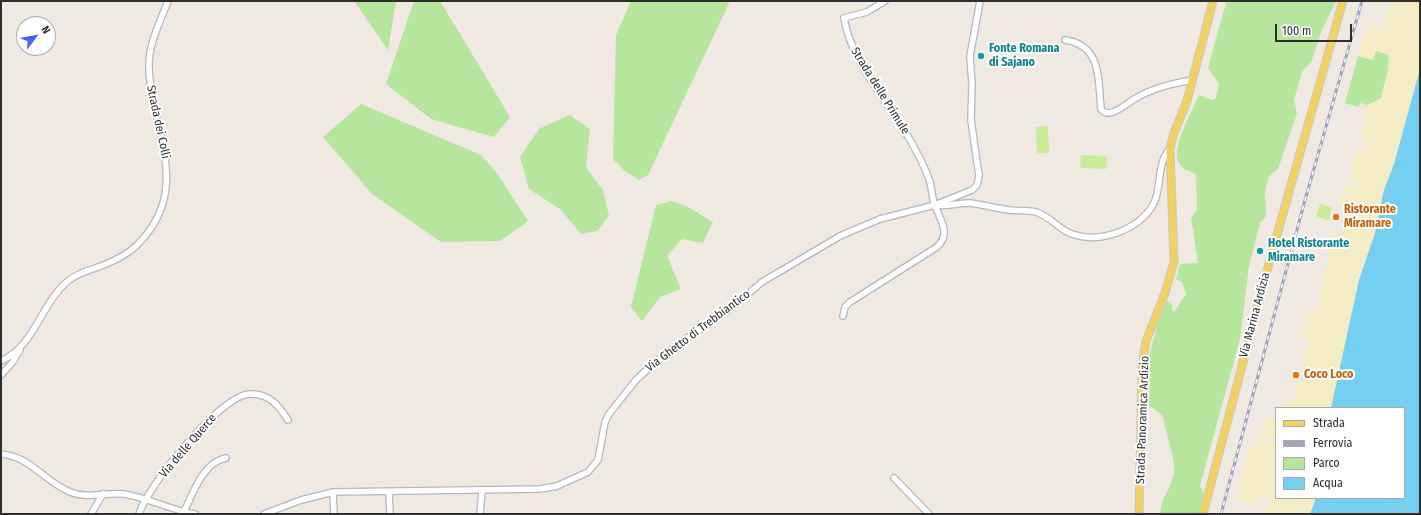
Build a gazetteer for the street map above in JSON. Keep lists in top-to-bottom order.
{
  "streets": {
    "main road": ["Via Marina Ardizia", "Strada Panoramica Ardizio"],
    "street": [
      "Strada delle Primule",
      "Strada dei Colli",
      "Via Ghetto di Trebbiantico",
      "Via delle Querce"
    ]
  },
  "crossings": [
    ["Strada delle Primule", "Via Ghetto di Trebbiantico"]
  ],
  "places": [
    "Fonte Romana di Sajano",
    "Ristorante Miramare",
    "Hotel Ristorante Miramare",
    "Coco Loco"
  ],
  "legend": [
    "Strada",
    "Ferrovia",
    "Parco",
    "Acqua"
  ],
  "scale_bar": "100 m",
  "north": "top right"
}
